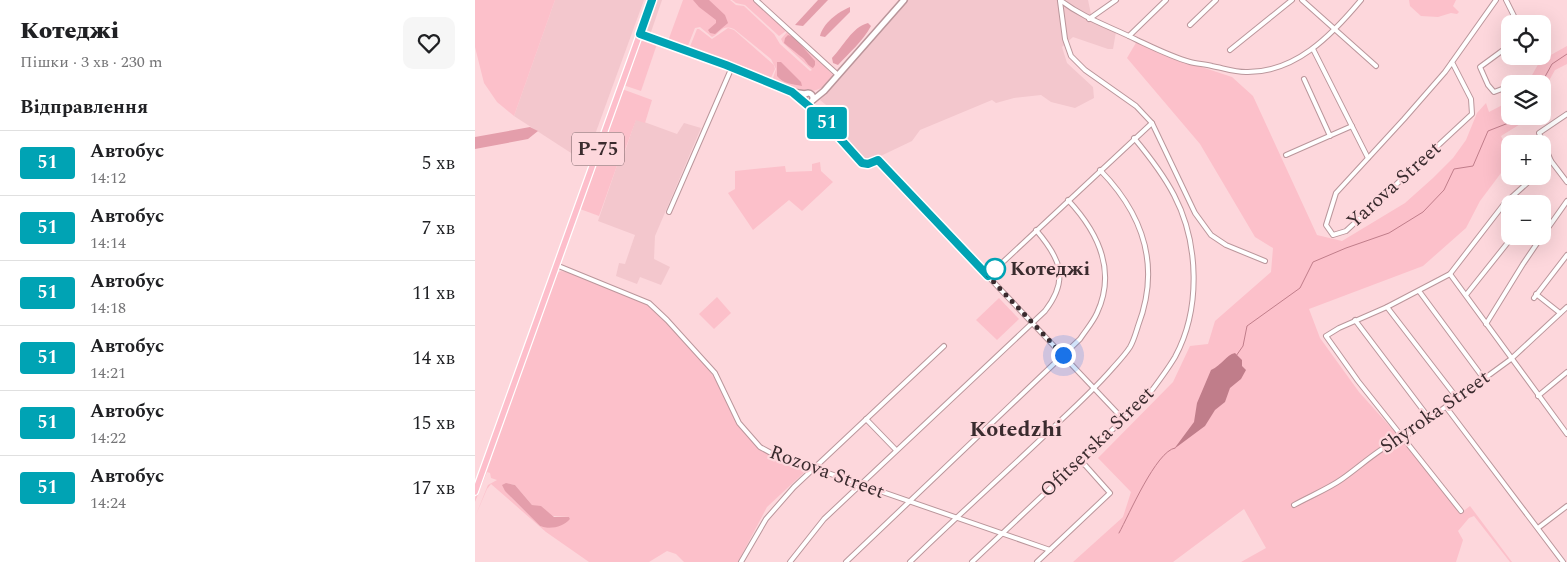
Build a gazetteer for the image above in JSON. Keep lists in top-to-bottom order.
{
  "streets": {
    "main road": ["Р-75"],
    "street": [
      "Yarova Street",
      "Shyroka Street",
      "Ofitserska Street",
      "Rozova Street"
    ]
  },
  "crossings": [
    ["Р-75", "Rozova Street"],
    ["Ofitserska Street", "Rozova Street"]
  ],
  "districts": ["Kotedzhi"],
  "places": ["Котеджі"],
  "lines": ["bus line 51"],
  "page": {
    "heading": [
      ["Котеджі", "Пішки · 3 хв · 230 m"],
      "Відправлення"
    ],
    "on_map": "51",
    "map_buttons": ["+", "−"],
    "list": [
      {
        "mark": "51",
        "name": "Автобус",
        "note": "14:12",
        "value": "5 хв"
      },
      {
        "mark": "51",
        "name": "Автобус",
        "note": "14:14",
        "value": "7 хв"
      },
      {
        "mark": "51",
        "name": "Автобус",
        "note": "14:18",
        "value": "11 хв"
      },
      {
        "mark": "51",
        "name": "Автобус",
        "note": "14:21",
        "value": "14 хв"
      },
      {
        "mark": "51",
        "name": "Автобус",
        "note": "14:22",
        "value": "15 хв"
      },
      {
        "mark": "51",
        "name": "Автобус",
        "note": "14:24",
        "value": "17 хв"
      }
    ]
  }
}
